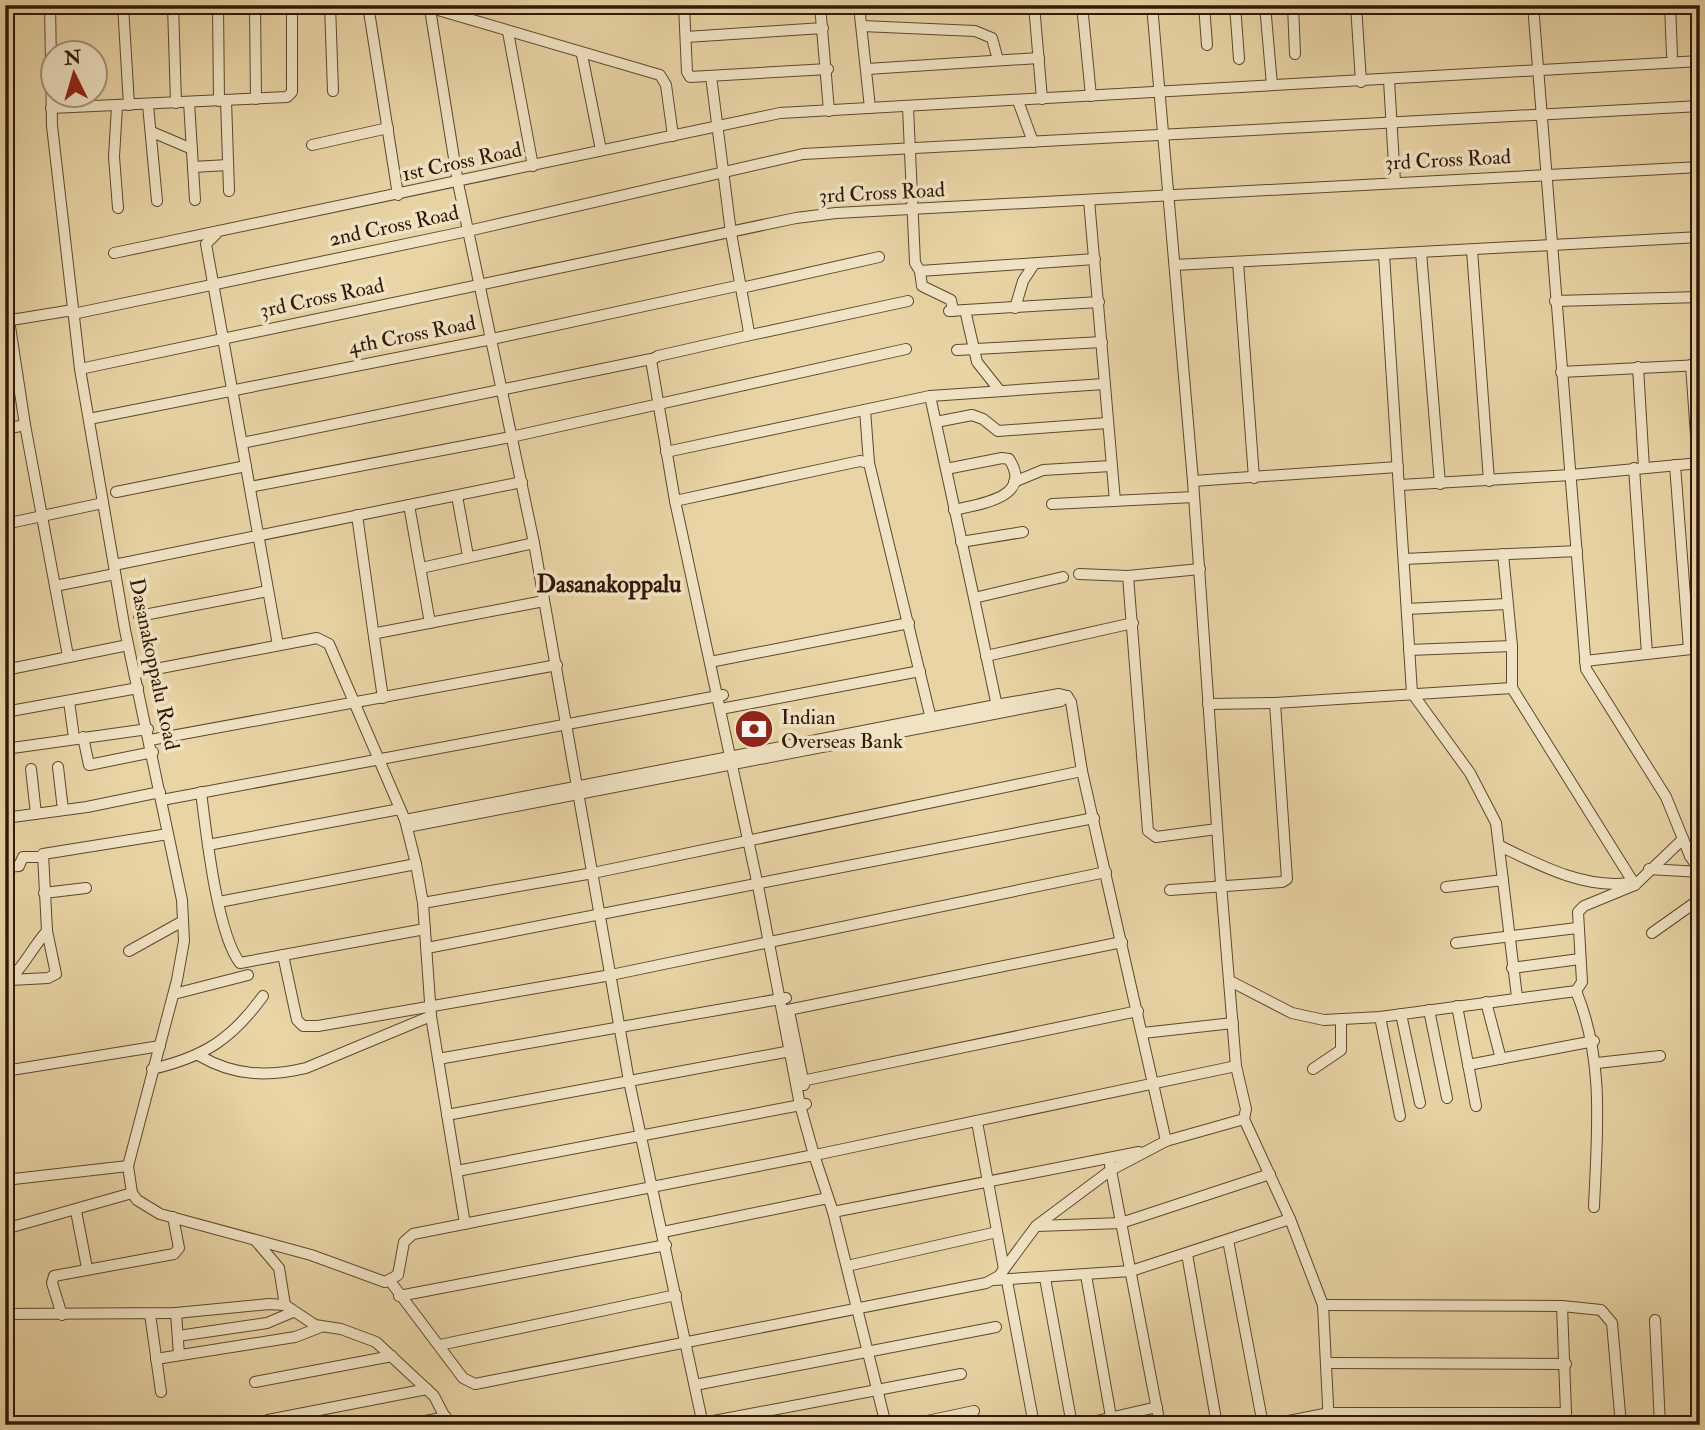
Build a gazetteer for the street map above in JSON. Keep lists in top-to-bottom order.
{
  "streets": {
    "street": [
      "3rd Cross Road",
      "1st Cross Road",
      "2nd Cross Road",
      "4th Cross Road",
      "Dasanakoppalu Road"
    ]
  },
  "crossings": [
    ["3rd Cross Road", "Dasanakoppalu Road"],
    ["2nd Cross Road", "Dasanakoppalu Road"],
    ["4th Cross Road", "Dasanakoppalu Road"]
  ],
  "districts": ["Dasanakoppalu"],
  "places": {
    "bank": ["Indian Overseas Bank"]
  },
  "north": "top"
}
